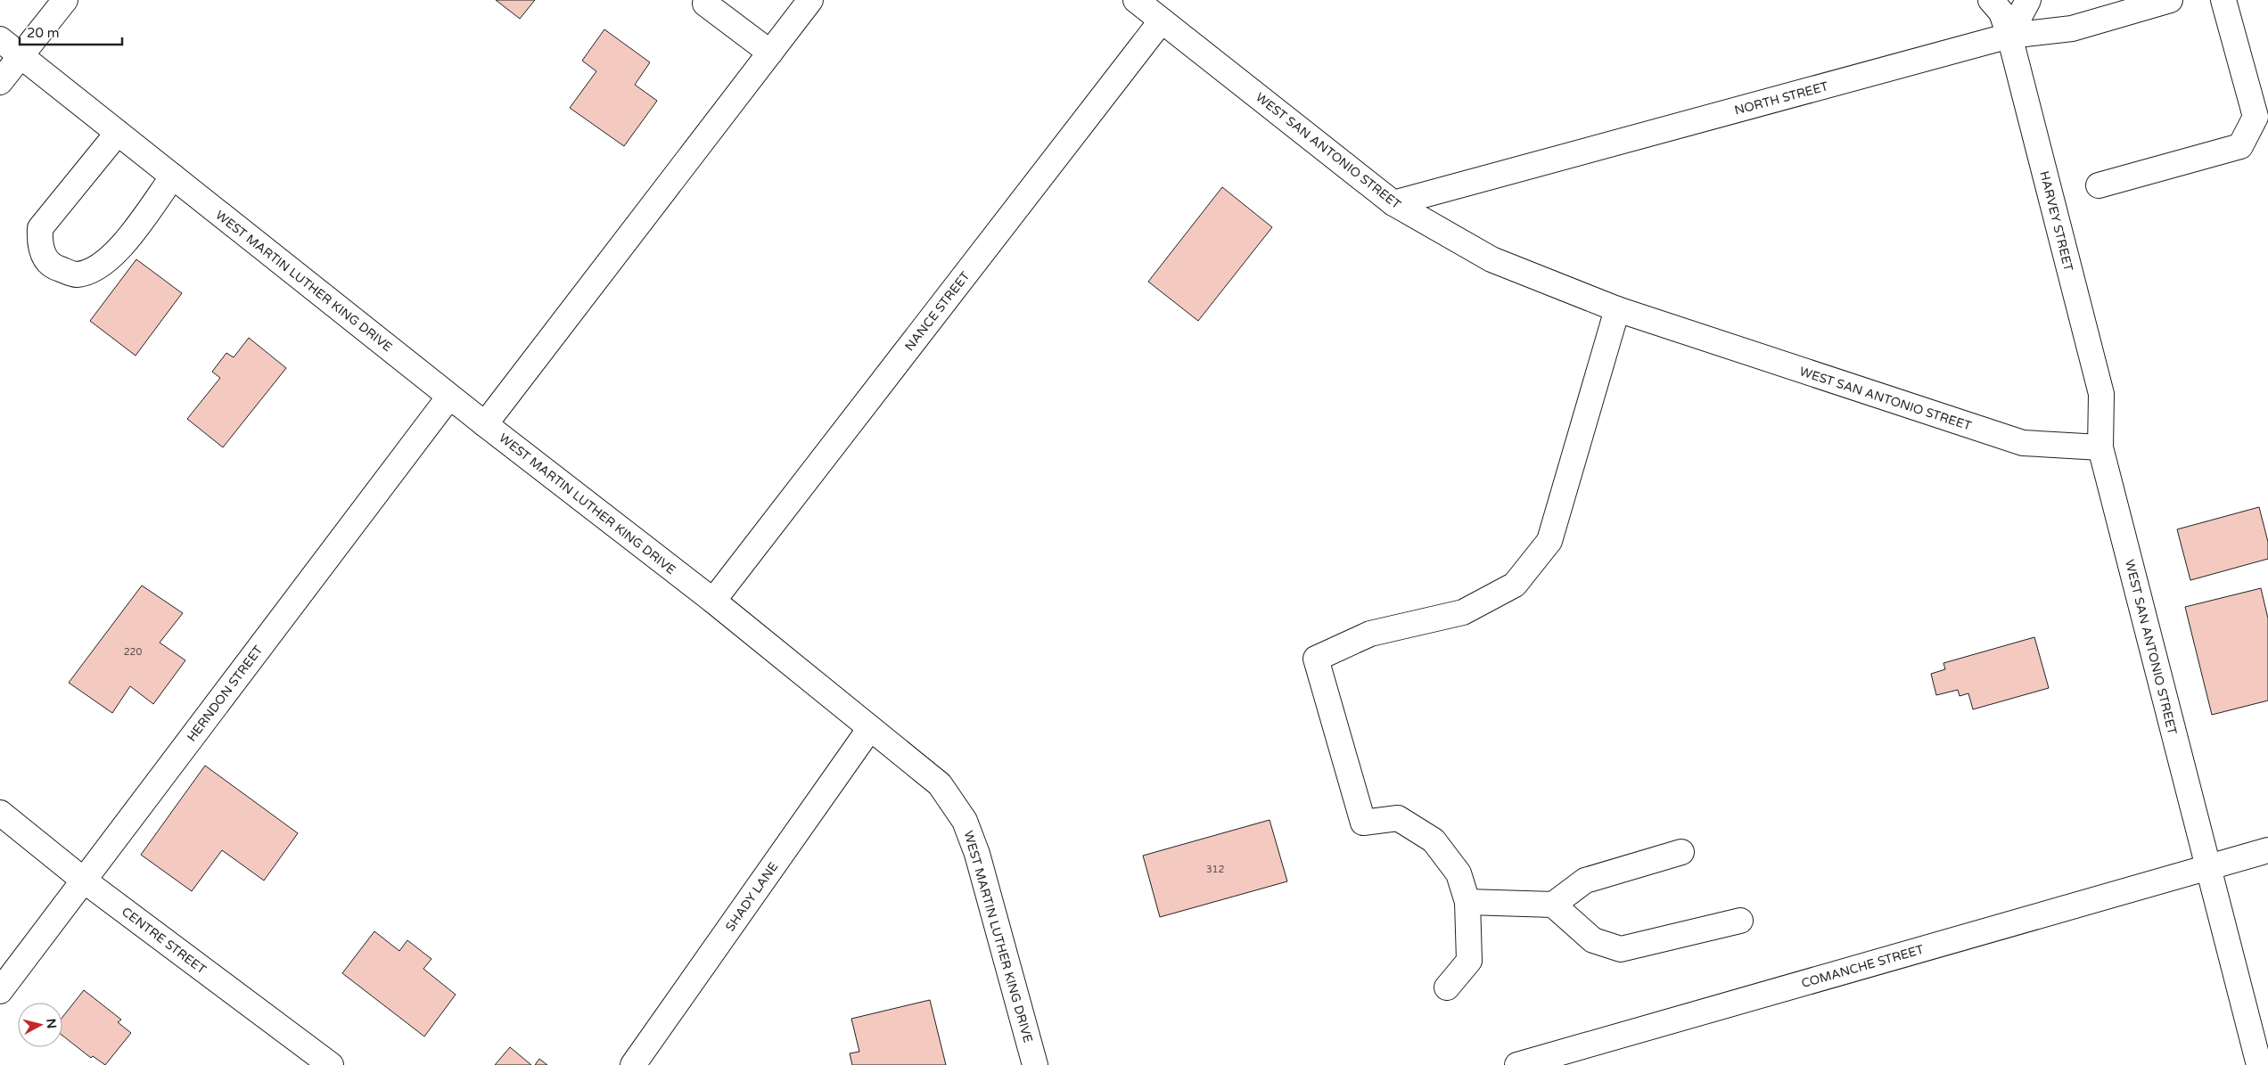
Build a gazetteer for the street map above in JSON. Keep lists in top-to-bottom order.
{
  "streets": {
    "street": [
      "NORTH STREET",
      "WEST SAN ANTONIO STREET",
      "HARVEY STREET",
      "WEST MARTIN LUTHER KING DRIVE",
      "NANCE STREET",
      "HERNDON STREET",
      "SHADY LANE",
      "CENTRE STREET",
      "COMANCHE STREET"
    ]
  },
  "crossings": [
    ["NORTH STREET", "WEST SAN ANTONIO STREET"],
    ["NORTH STREET", "HARVEY STREET"],
    ["WEST SAN ANTONIO STREET", "HARVEY STREET"],
    ["WEST SAN ANTONIO STREET", "NANCE STREET"],
    ["WEST SAN ANTONIO STREET", "COMANCHE STREET"],
    ["WEST MARTIN LUTHER KING DRIVE", "NANCE STREET"],
    ["WEST MARTIN LUTHER KING DRIVE", "HERNDON STREET"],
    ["WEST MARTIN LUTHER KING DRIVE", "SHADY LANE"],
    ["HERNDON STREET", "CENTRE STREET"]
  ],
  "house_numbers": ["220", "312"],
  "scale_bar": "20 m",
  "north": "right"
}
